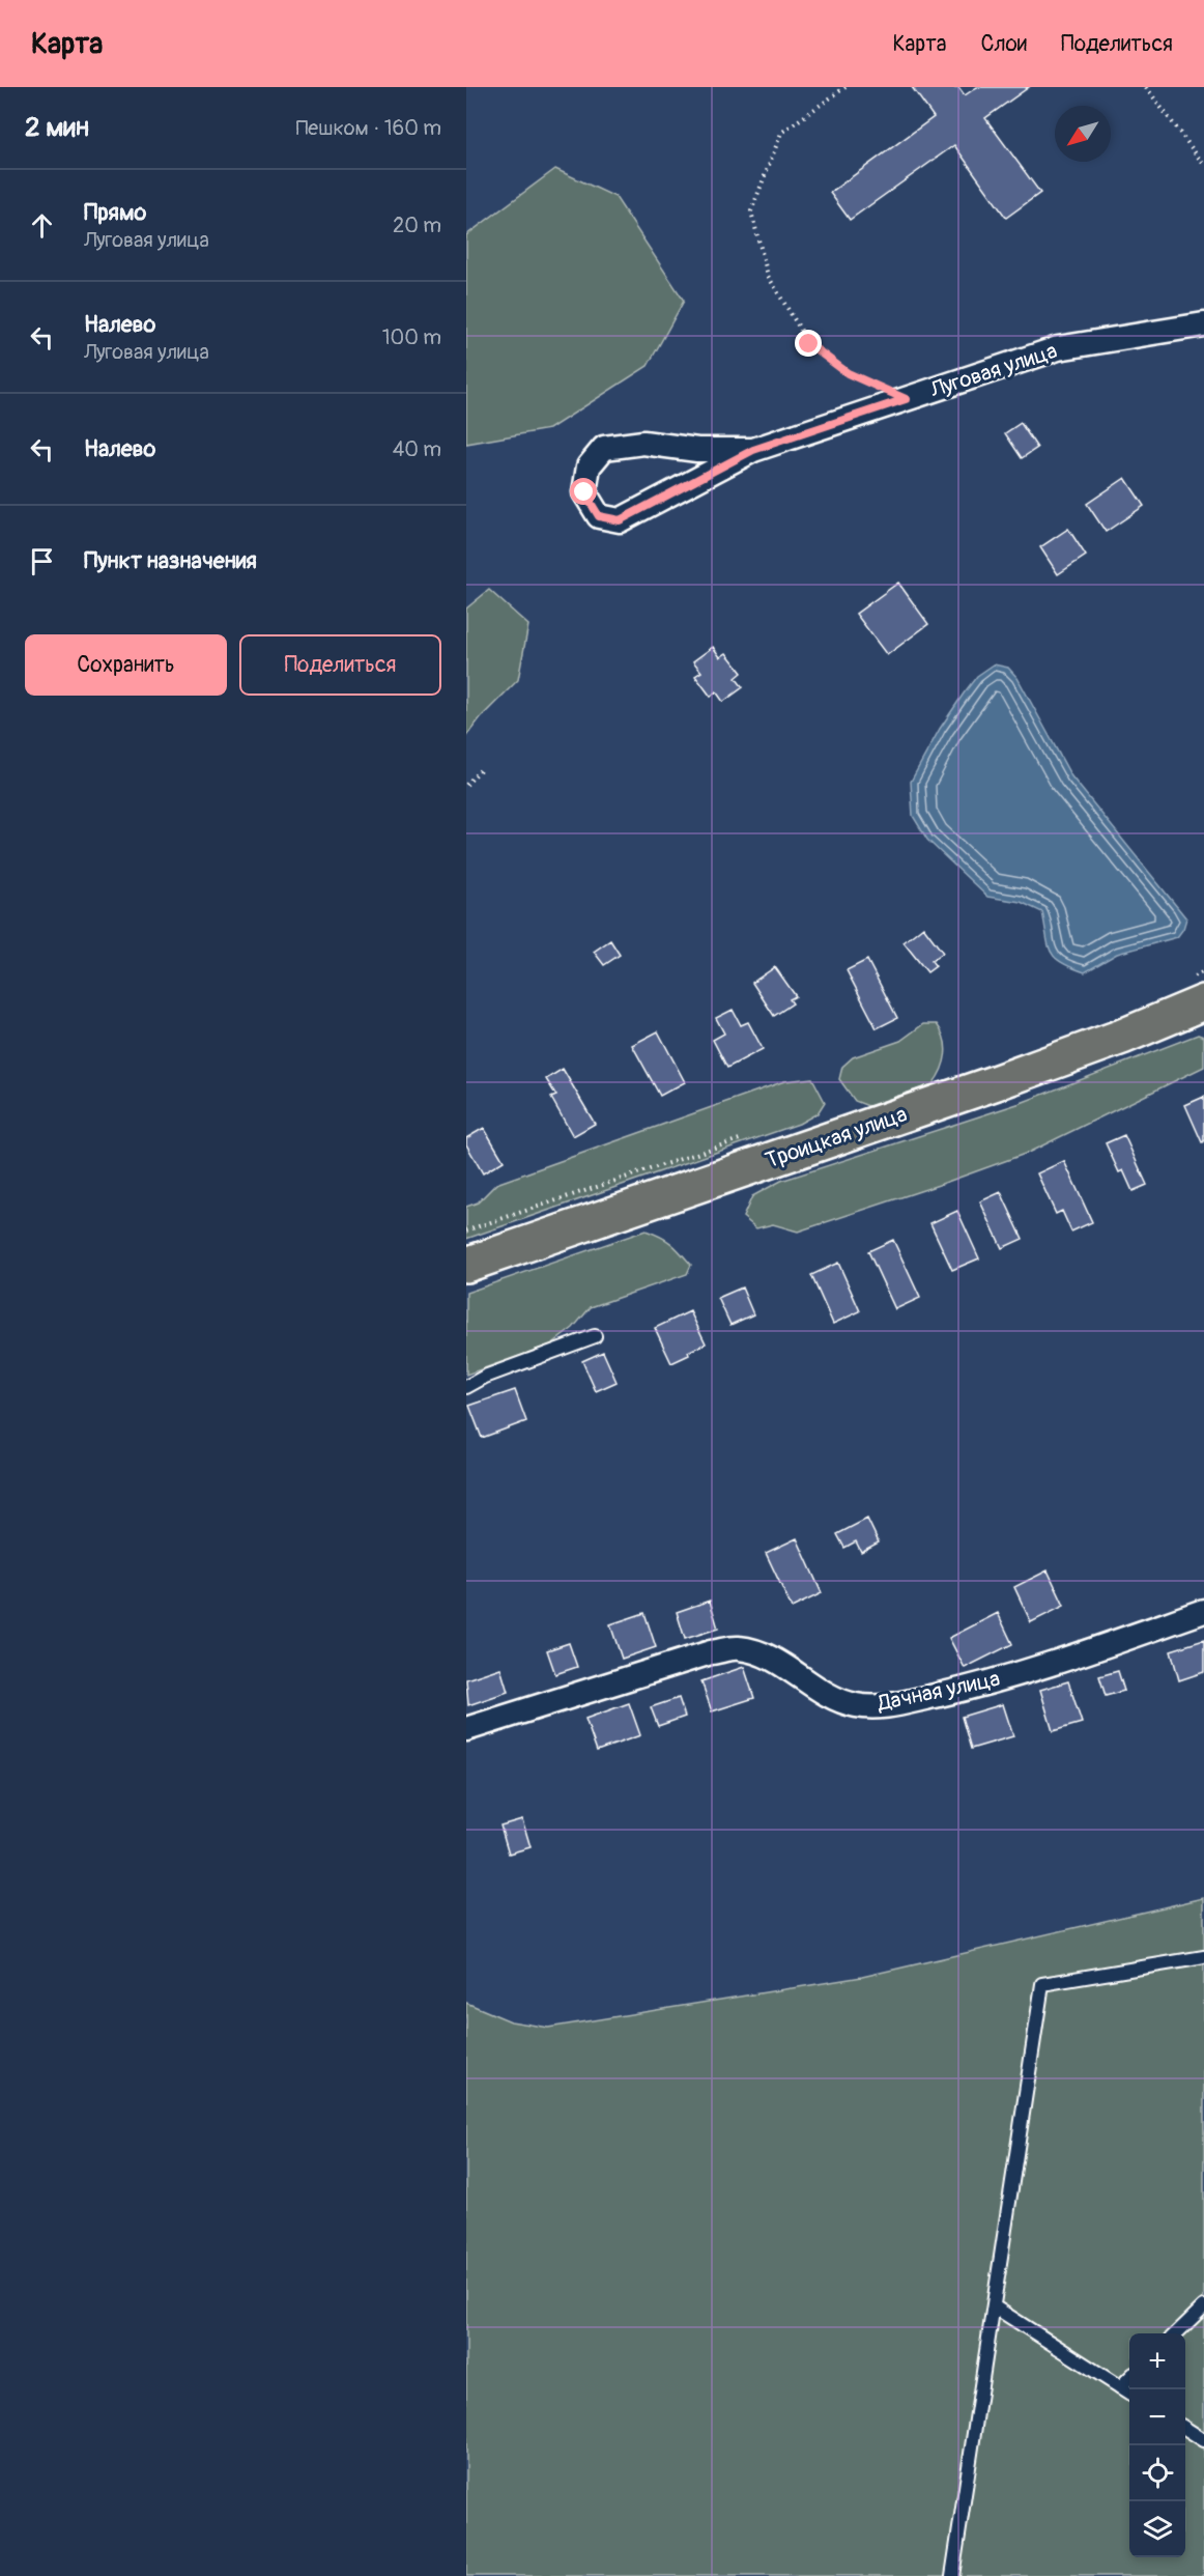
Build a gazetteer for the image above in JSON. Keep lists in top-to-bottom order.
{
  "streets": {
    "main road": ["Троицкая улица"],
    "street": ["Луговая улица", "Дачная улица"]
  },
  "north": "bottom left",
  "page": {
    "header": "Карта",
    "nav": ["Карта", "Слои", "Поделиться"],
    "heading": ["2 мин", "Пешком · 160 m"],
    "list": [
      ["Прямо", "Луговая улица", "20 m"],
      ["Налево", "Луговая улица", "100 m"],
      ["Налево", "40 m"],
      "Пункт назначения"
    ],
    "buttons": ["Сохранить", "Поделиться"],
    "map_buttons": ["+", "−"]
  }
}
